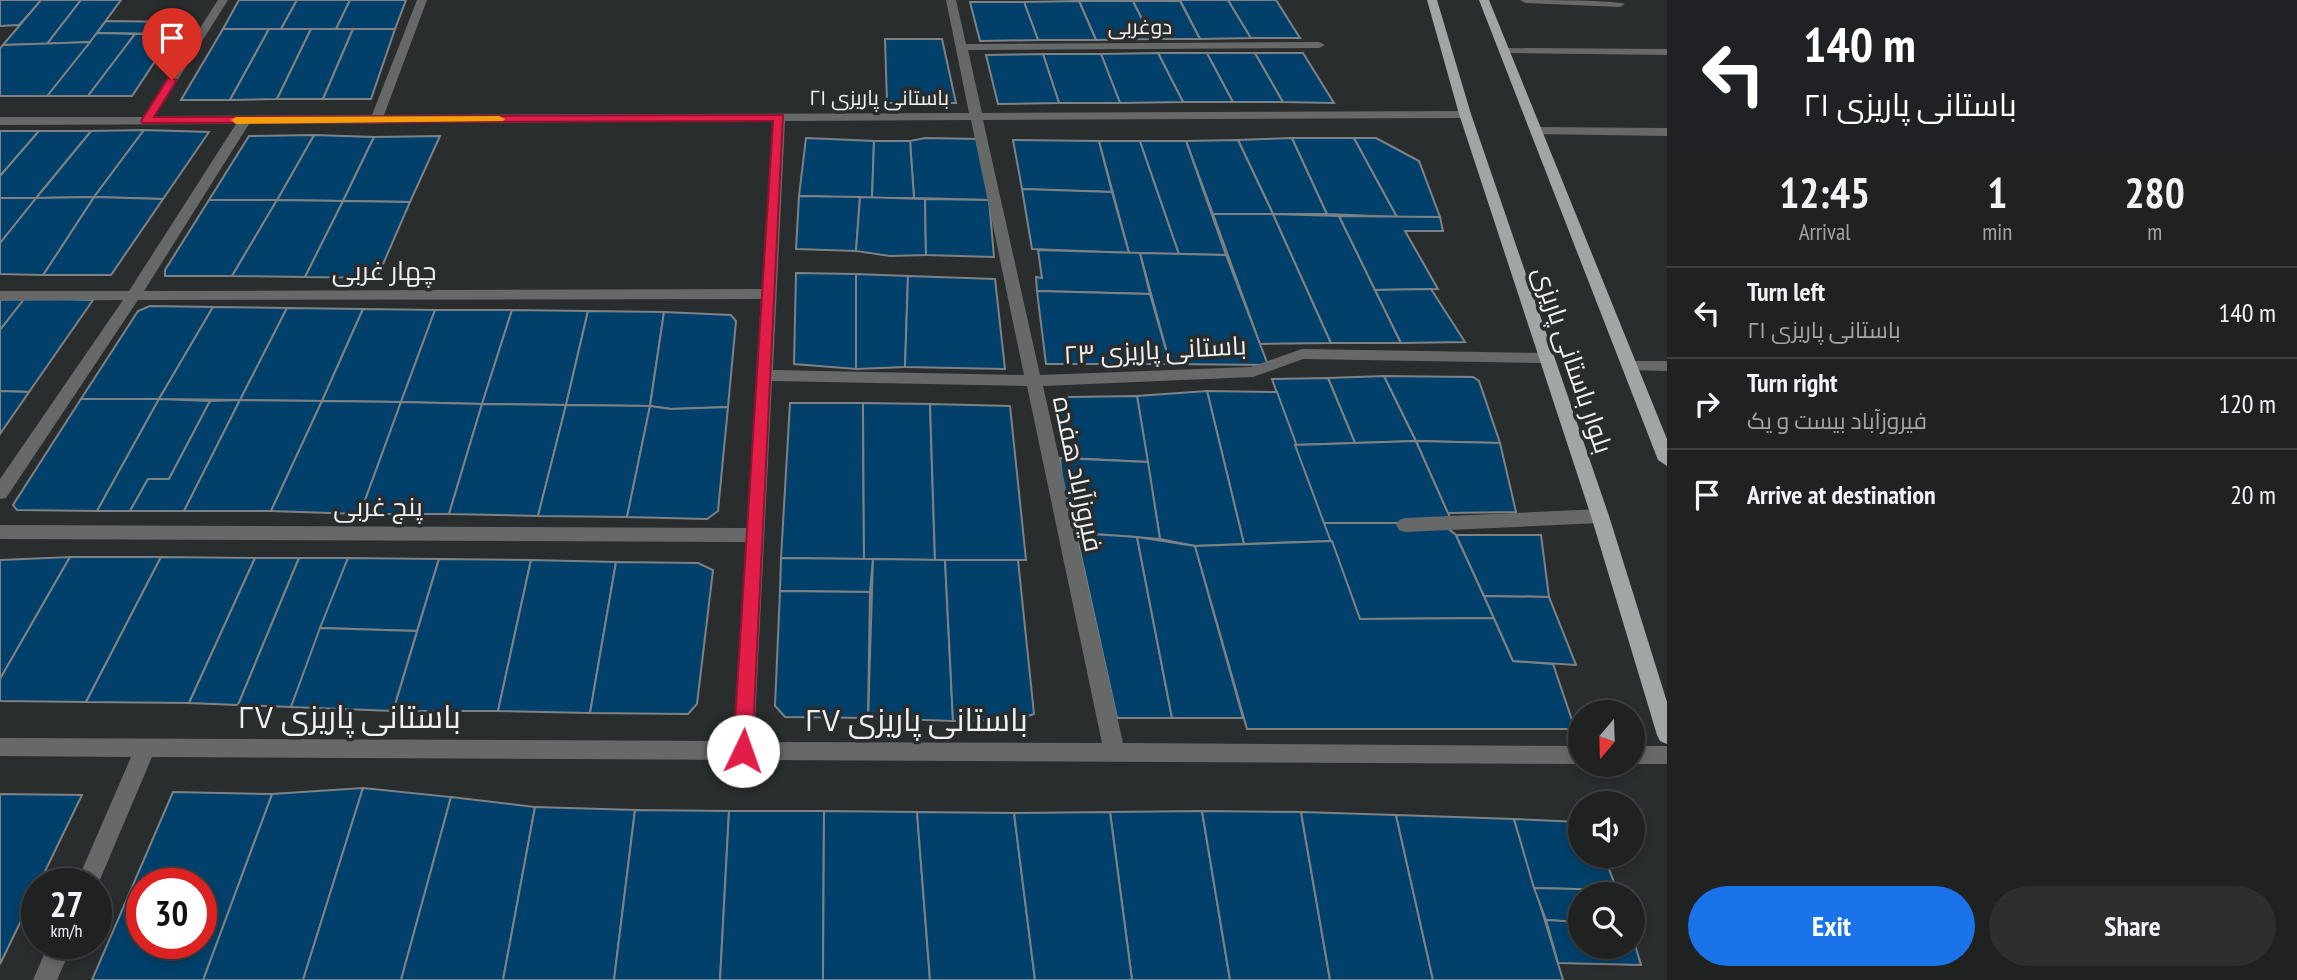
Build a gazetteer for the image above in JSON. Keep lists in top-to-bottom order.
{
  "streets": {
    "main road": ["بلوار باستانی پاریزی"],
    "street": [
      "دوغربی",
      "باستانی پاریزی ۲۱",
      "چهار غربی",
      "باستانی پاریزی ۲۳",
      "فیروزآباد هفده",
      "پنج غربی",
      "باستانی پاریزی ۲۷"
    ]
  },
  "crossings": [
    ["دوغربی", "فیروزآباد هفده"],
    ["باستانی پاریزی ۲۱", "بلوار باستانی پاریزی"],
    ["باستانی پاریزی ۲۱", "فیروزآباد هفده"],
    ["باستانی پاریزی ۲۳", "بلوار باستانی پاریزی"],
    ["باستانی پاریزی ۲۳", "فیروزآباد هفده"],
    ["فیروزآباد هفده", "باستانی پاریزی ۲۷"]
  ],
  "north": "bottom",
  "page": {
    "turn": ["140 m", "باستانی پاریزی ۲۱"],
    "eta": [
      "12:45",
      "Arrival",
      "1",
      "min",
      "280",
      "m"
    ],
    "list": [
      {
        "name": "Turn left",
        "note": "باستانی پاریزی ۲۱",
        "value": "140 m"
      },
      {
        "name": "Turn right",
        "note": "فیروزآباد بیست و یک",
        "value": "120 m"
      },
      {
        "name": "Arrive at destination",
        "value": "20 m"
      }
    ],
    "speed": "27 km/h",
    "limit": "30",
    "buttons": ["Exit", "Share"]
  }
}
